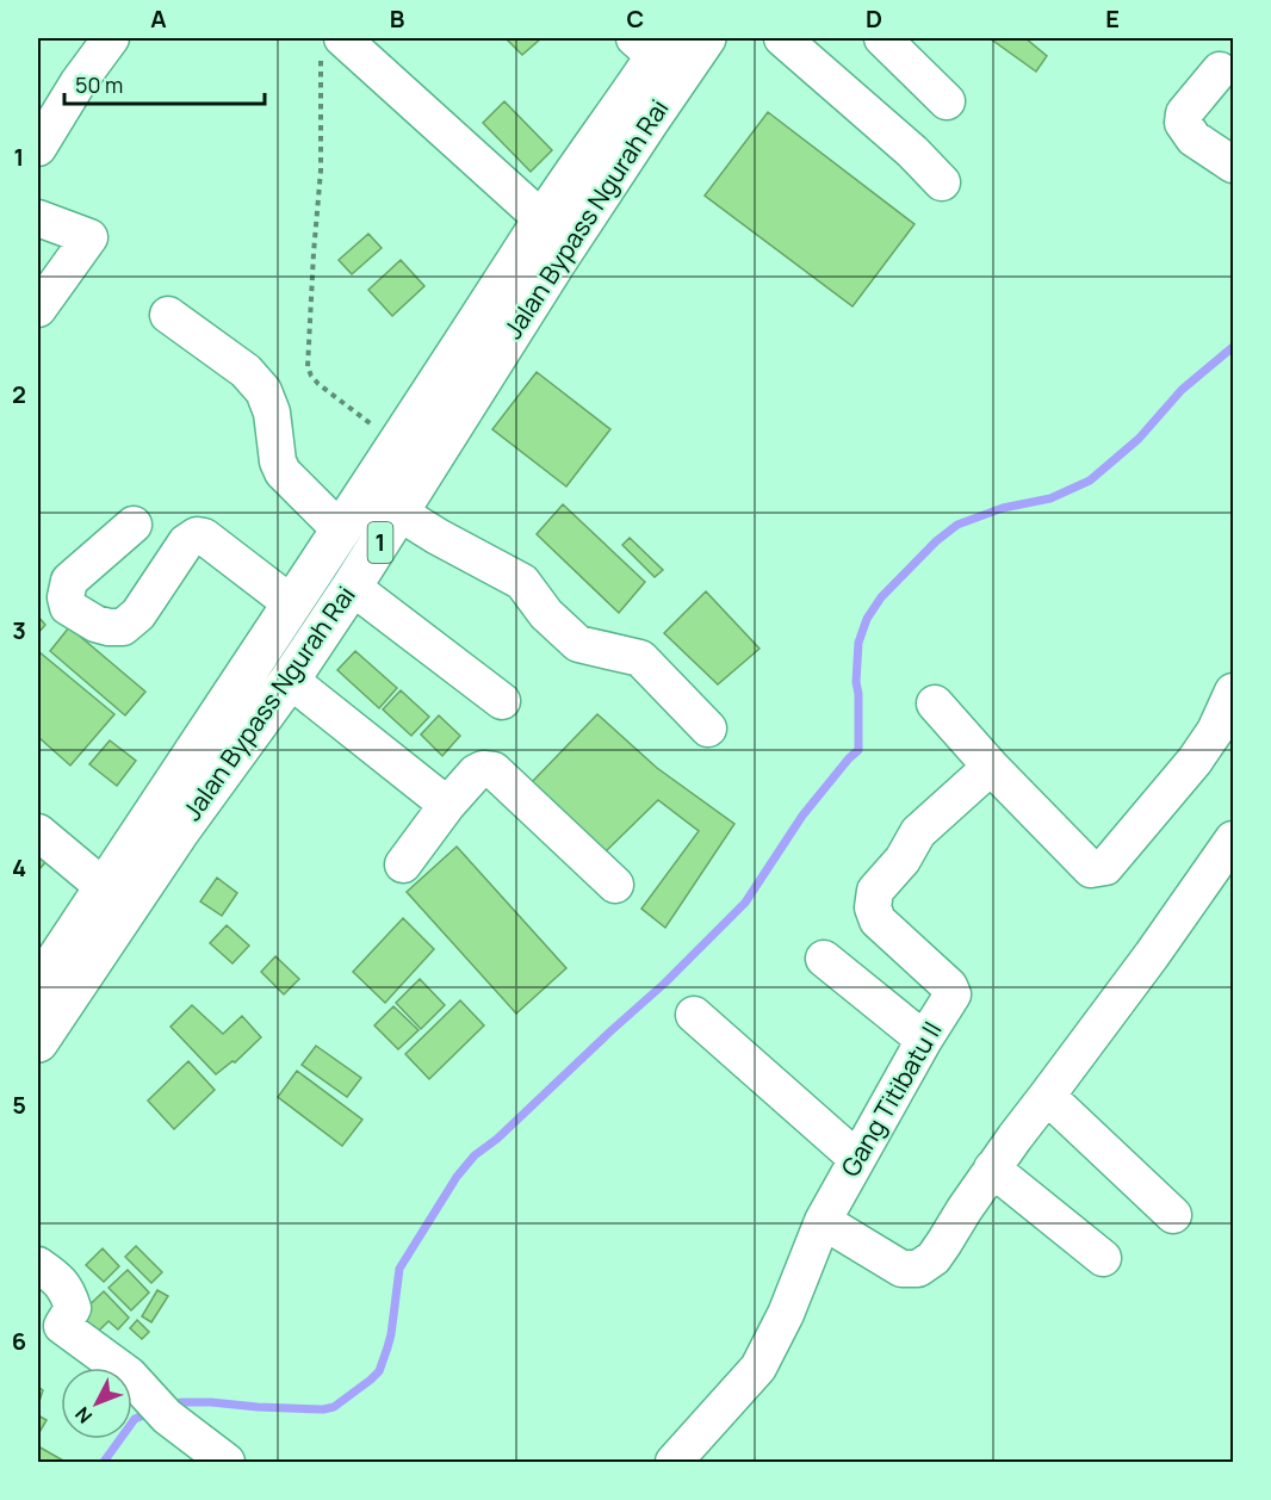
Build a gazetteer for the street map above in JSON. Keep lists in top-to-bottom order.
{
  "streets": {
    "highway": ["Jalan Bypass Ngurah Rai", "1"],
    "street": ["Gang Titibatu II"]
  },
  "scale_bar": "50 m",
  "north": "bottom left",
  "grid": {
    "columns": [
      "A",
      "B",
      "C",
      "D",
      "E"
    ],
    "rows": [
      "1",
      "2",
      "3",
      "4",
      "5",
      "6"
    ]
  }
}
